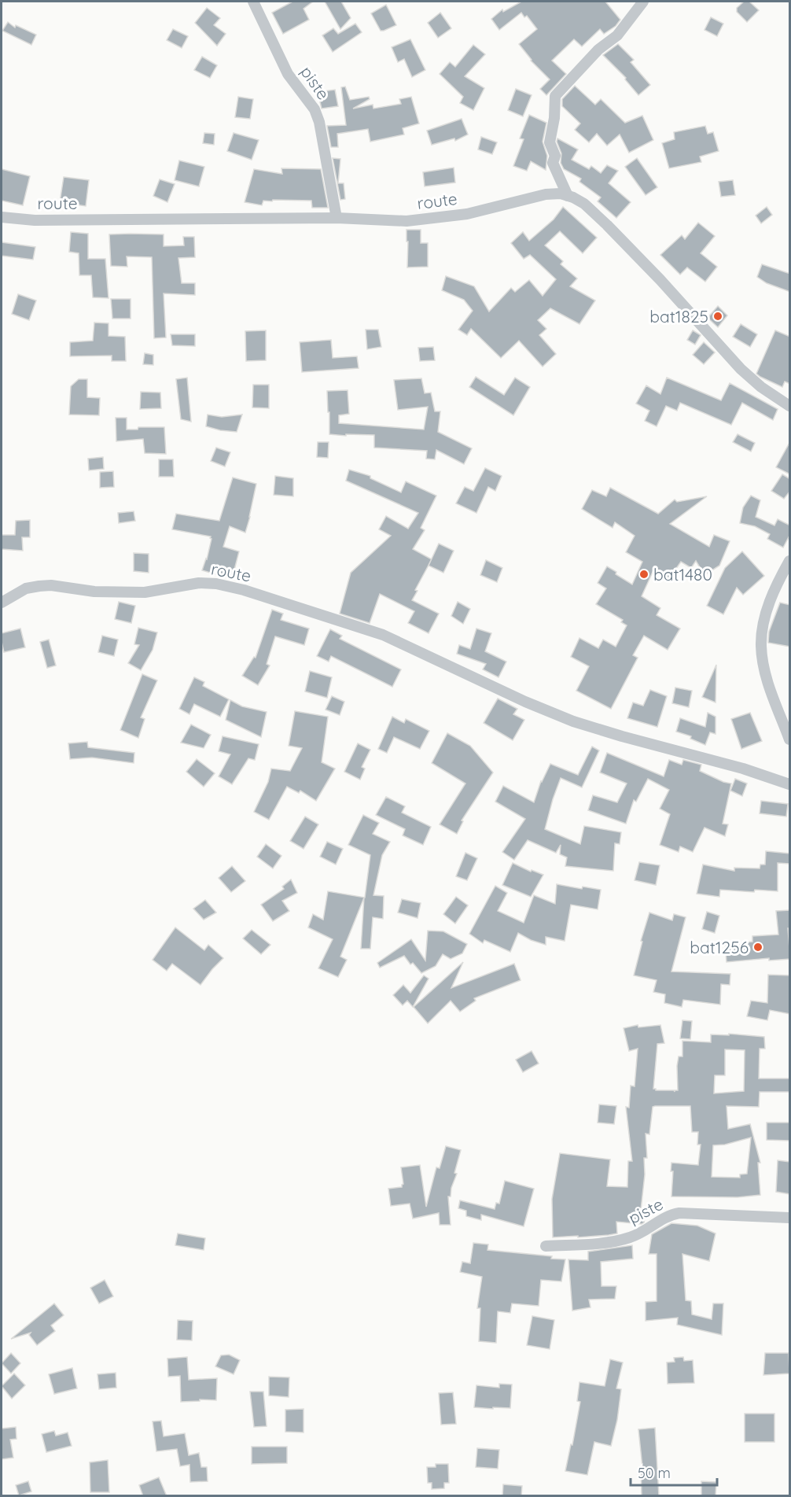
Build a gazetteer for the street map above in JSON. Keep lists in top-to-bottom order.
{
  "streets": {
    "street": ["piste", "route"]
  },
  "crossings": [
    ["piste", "route"]
  ],
  "places": ["bat1825", "bat1480", "bat1256"],
  "scale_bar": "50 m"
}
